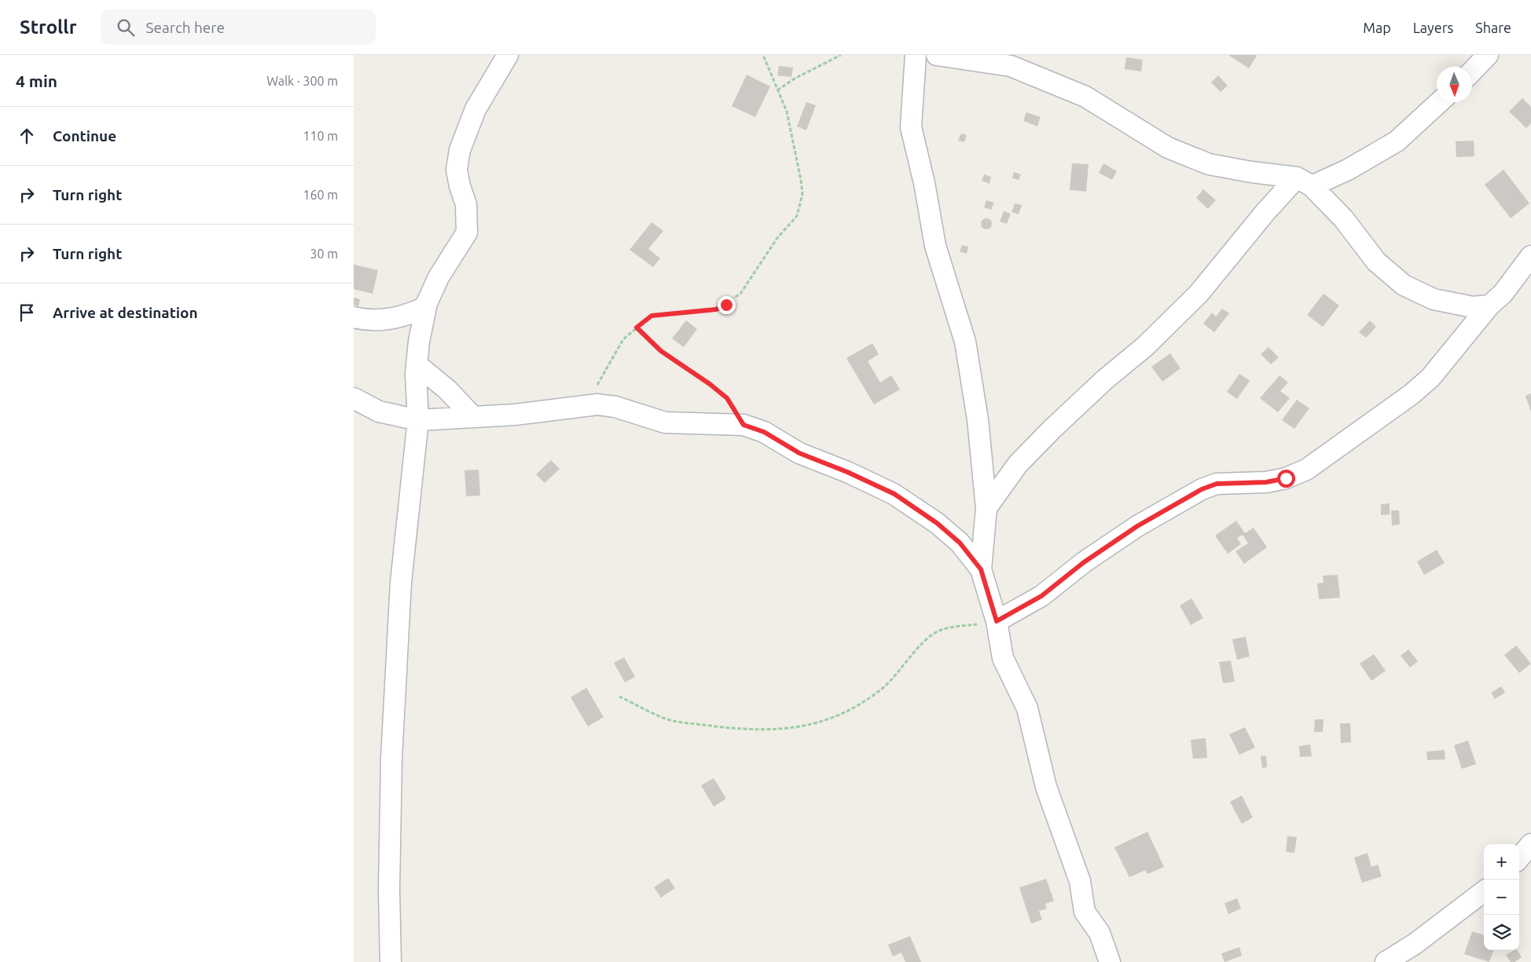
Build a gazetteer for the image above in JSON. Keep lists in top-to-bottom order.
{
  "north": "bottom",
  "page": {
    "header": "Strollr",
    "search": "Search here",
    "nav": ["Map", "Layers", "Share"],
    "heading": ["4 min", "Walk · 300 m"],
    "list": [
      ["Continue", "110 m"],
      ["Turn right", "160 m"],
      ["Turn right", "30 m"],
      "Arrive at destination"
    ],
    "map_buttons": ["+", "−"]
  }
}
